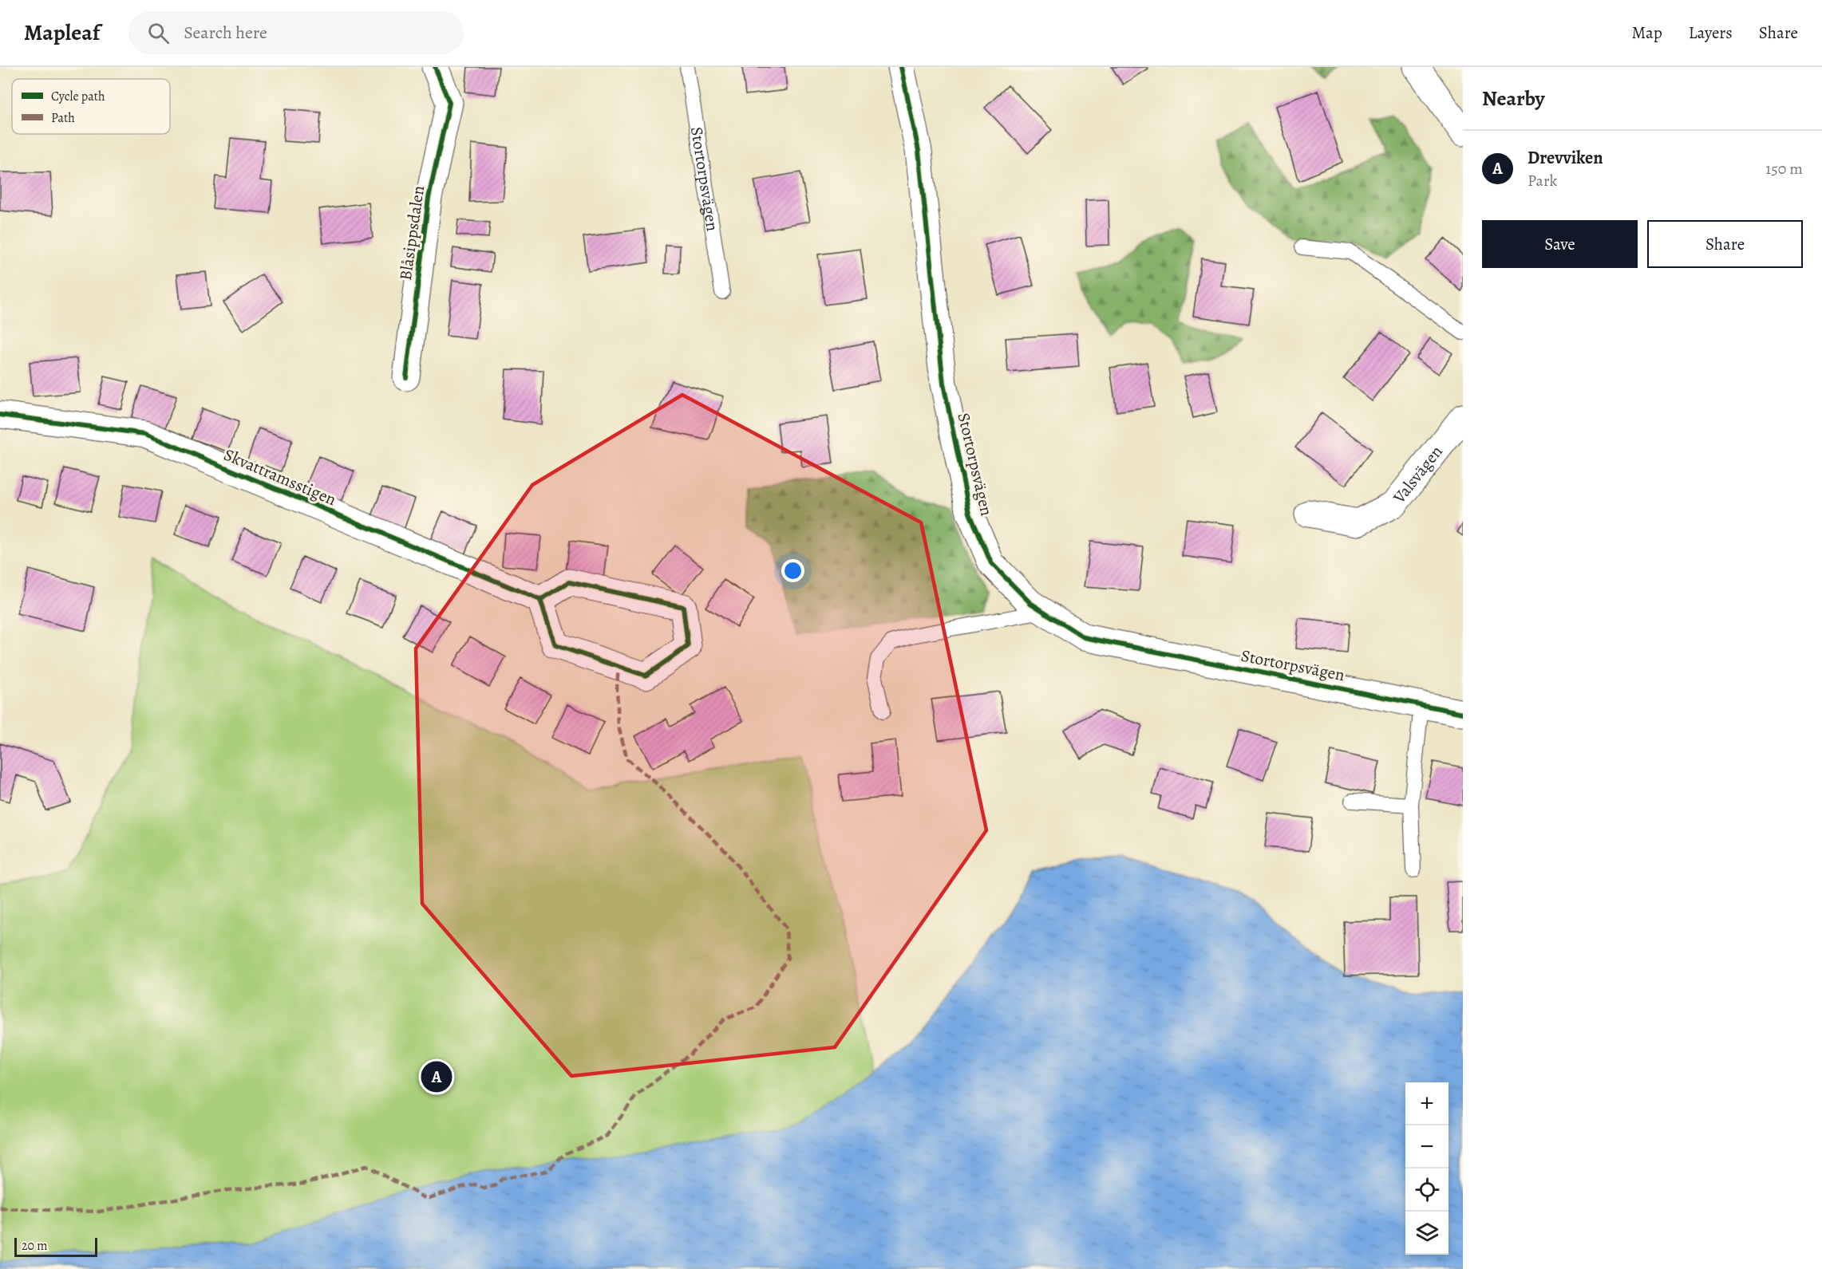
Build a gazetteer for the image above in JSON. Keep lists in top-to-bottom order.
{
  "streets": {
    "street": [
      "Stortorpsvägen",
      "Blåsippsdalen",
      "Valsvägen",
      "Skvattramsstigen"
    ]
  },
  "legend": ["Cycle path", "Path"],
  "scale_bar": "20 m",
  "page": {
    "header": "Mapleaf",
    "search": "Search here",
    "nav": ["Map", "Layers", "Share"],
    "heading": "Nearby",
    "list": [
      {
        "mark": "A",
        "name": "Drevviken",
        "note": "Park",
        "value": "150 m"
      }
    ],
    "buttons": ["Save", "Share"],
    "pins": "A",
    "map_buttons": ["+", "−"],
    "scale": "20 m"
  }
}
